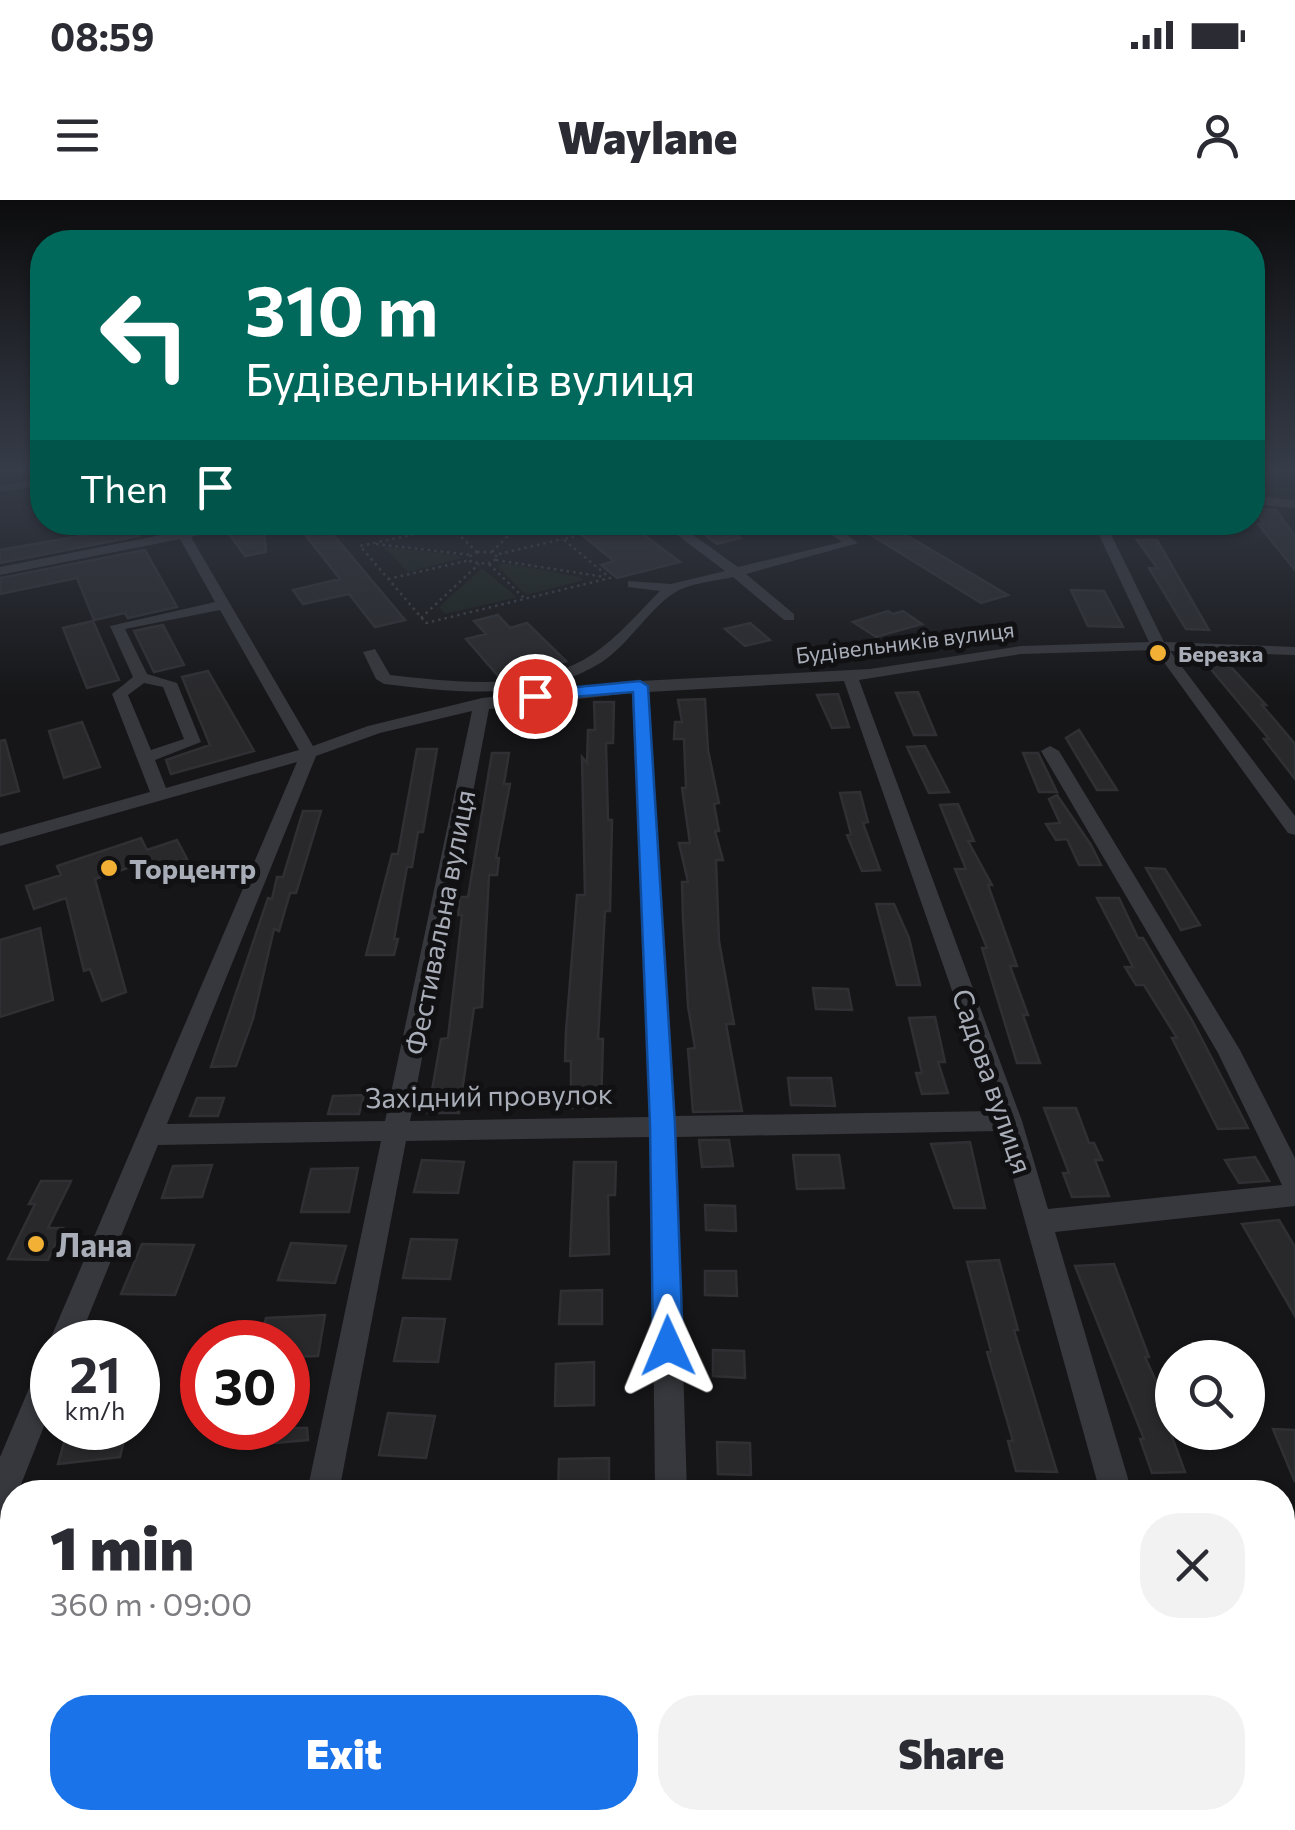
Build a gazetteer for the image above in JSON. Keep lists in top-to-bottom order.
{
  "streets": {
    "street": [
      "Будівельників вулиця",
      "Фестивальна вулиця",
      "Садова вулиця",
      "Західний провулок"
    ]
  },
  "crossings": [
    ["Будівельників вулиця", "Фестивальна вулиця"],
    ["Будівельників вулиця", "Садова вулиця"],
    ["Фестивальна вулиця", "Західний провулок"],
    ["Садова вулиця", "Західний провулок"]
  ],
  "places": ["Березка", "Торцентр", "Лана"],
  "page": {
    "status": "08:59",
    "header": "Waylane",
    "turn": ["310 m", "Будівельників вулиця"],
    "then": "Then",
    "speed": "21 km/h",
    "limit": "30",
    "heading": ["1 min", "360 m · 09:00"],
    "buttons": ["Exit", "Share"]
  }
}
